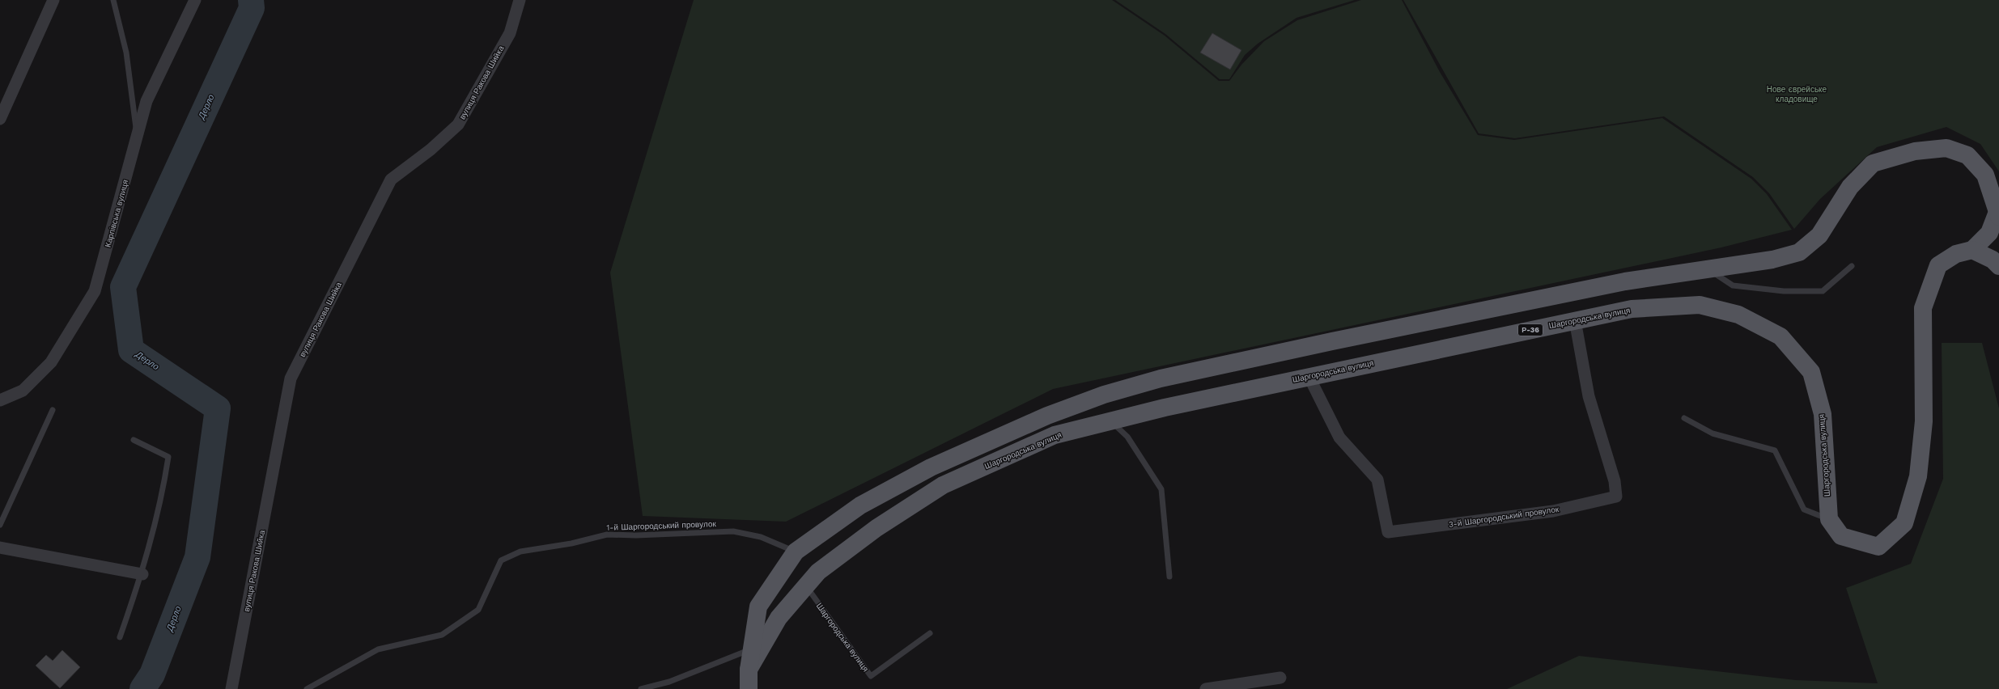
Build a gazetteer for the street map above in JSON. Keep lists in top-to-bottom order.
{
  "streets": {
    "main road": ["Шаргородська вулиця", "Р-36"],
    "street": ["вулиця Ракова Шийка", "Карпівська вулиця", "3-й Шаргородський провулок"],
    "lane": ["1-й Шаргородський провулок"]
  },
  "crossings": [
    ["Шаргородська вулиця", "3-й Шаргородський провулок"]
  ],
  "water": ["Дерло"],
  "parks": ["Нове єврейське кладовище"]
}
